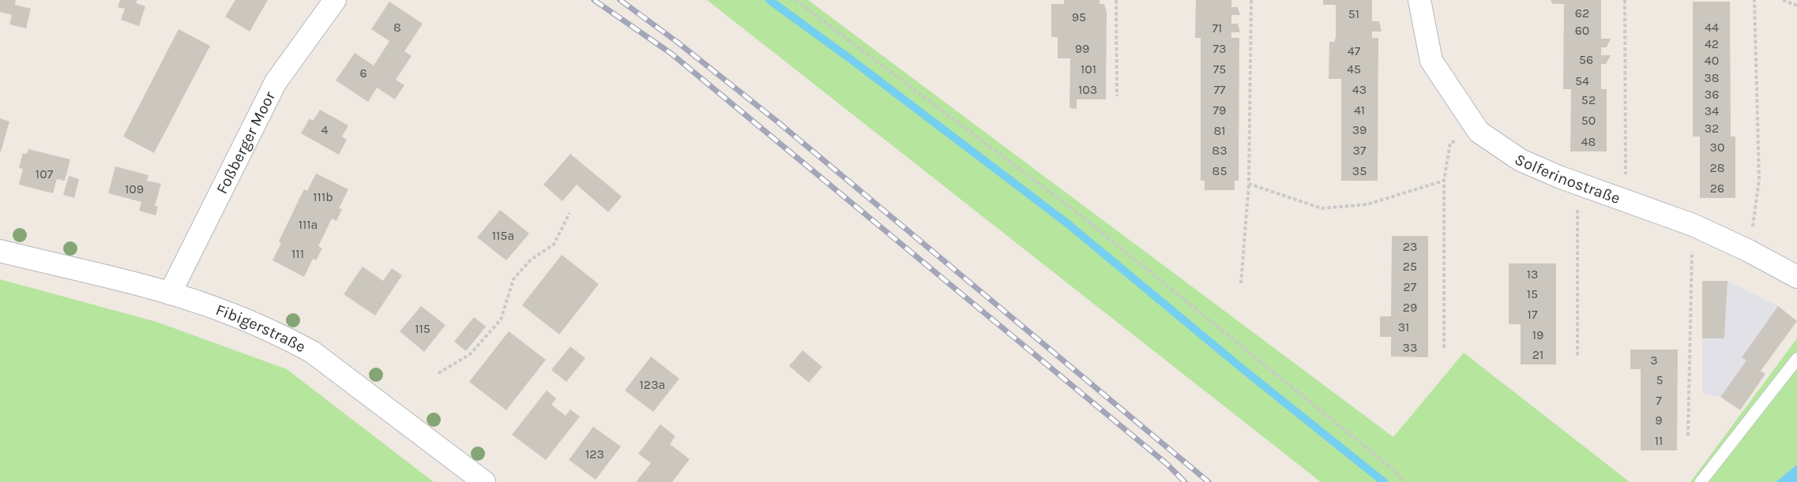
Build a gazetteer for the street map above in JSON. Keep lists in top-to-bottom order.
{
  "streets": {
    "street": ["Foßberger Moor", "Solferinostraße", "Fibigerstraße"]
  },
  "crossings": [
    ["Foßberger Moor", "Fibigerstraße"]
  ],
  "house_numbers": [
    "62",
    "51",
    "95",
    "8",
    "44",
    "71",
    "60",
    "42",
    "99",
    "73",
    "47",
    "56",
    "40",
    "101",
    "75",
    "45",
    "6",
    "38",
    "54",
    "103",
    "77",
    "43",
    "36",
    "52",
    "79",
    "41",
    "34",
    "50",
    "32",
    "4",
    "39",
    "81",
    "48",
    "30",
    "83",
    "37",
    "28",
    "85",
    "35",
    "107",
    "26",
    "109",
    "111b",
    "111a",
    "115a",
    "23",
    "111",
    "25",
    "13",
    "27",
    "15",
    "29",
    "17",
    "31",
    "115",
    "19",
    "33",
    "21",
    "3",
    "5",
    "123a",
    "7",
    "9",
    "11",
    "123"
  ]
}
